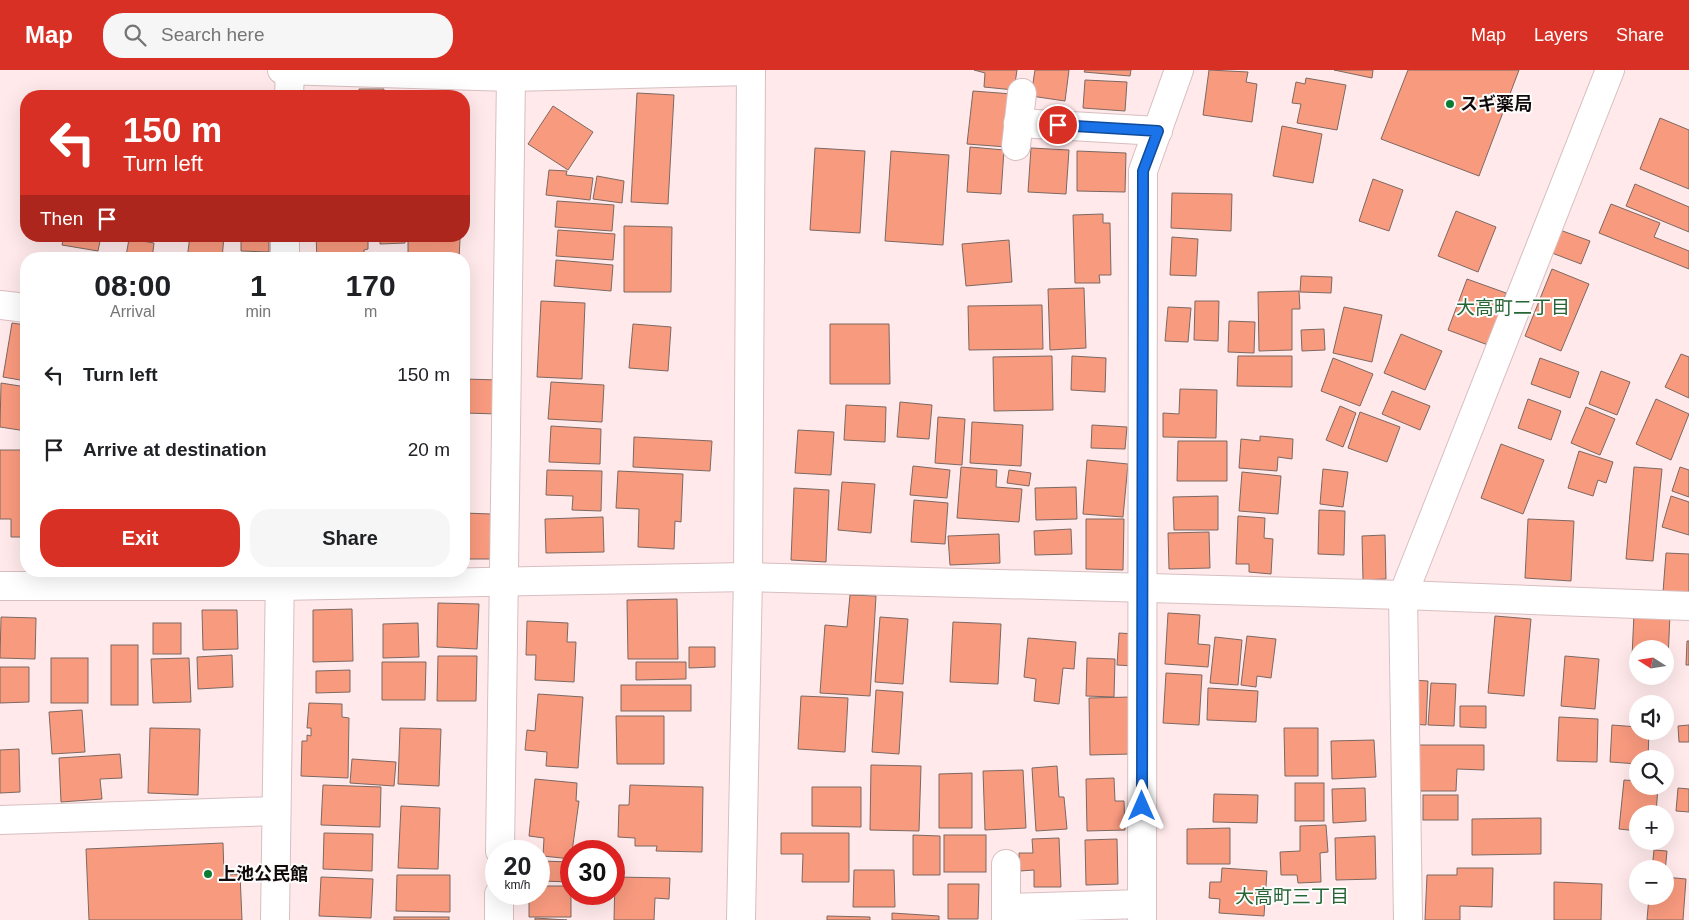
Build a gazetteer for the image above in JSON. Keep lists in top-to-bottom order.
{
  "districts": ["大高町二丁目", "大高町三丁目"],
  "places": ["スギ薬局", "上池公民館"],
  "north": "left",
  "page": {
    "header": "Map",
    "search": "Search here",
    "nav": ["Map", "Layers", "Share"],
    "turn": ["150 m", "Turn left"],
    "then": "Then",
    "eta": [
      "08:00",
      "Arrival",
      "1",
      "min",
      "170",
      "m"
    ],
    "list": [
      {
        "name": "Turn left",
        "value": "150 m"
      },
      {
        "name": "Arrive at destination",
        "value": "20 m"
      }
    ],
    "buttons": ["Exit", "Share"],
    "map_buttons": ["+", "−"],
    "speed": "20 km/h",
    "limit": "30"
  }
}
